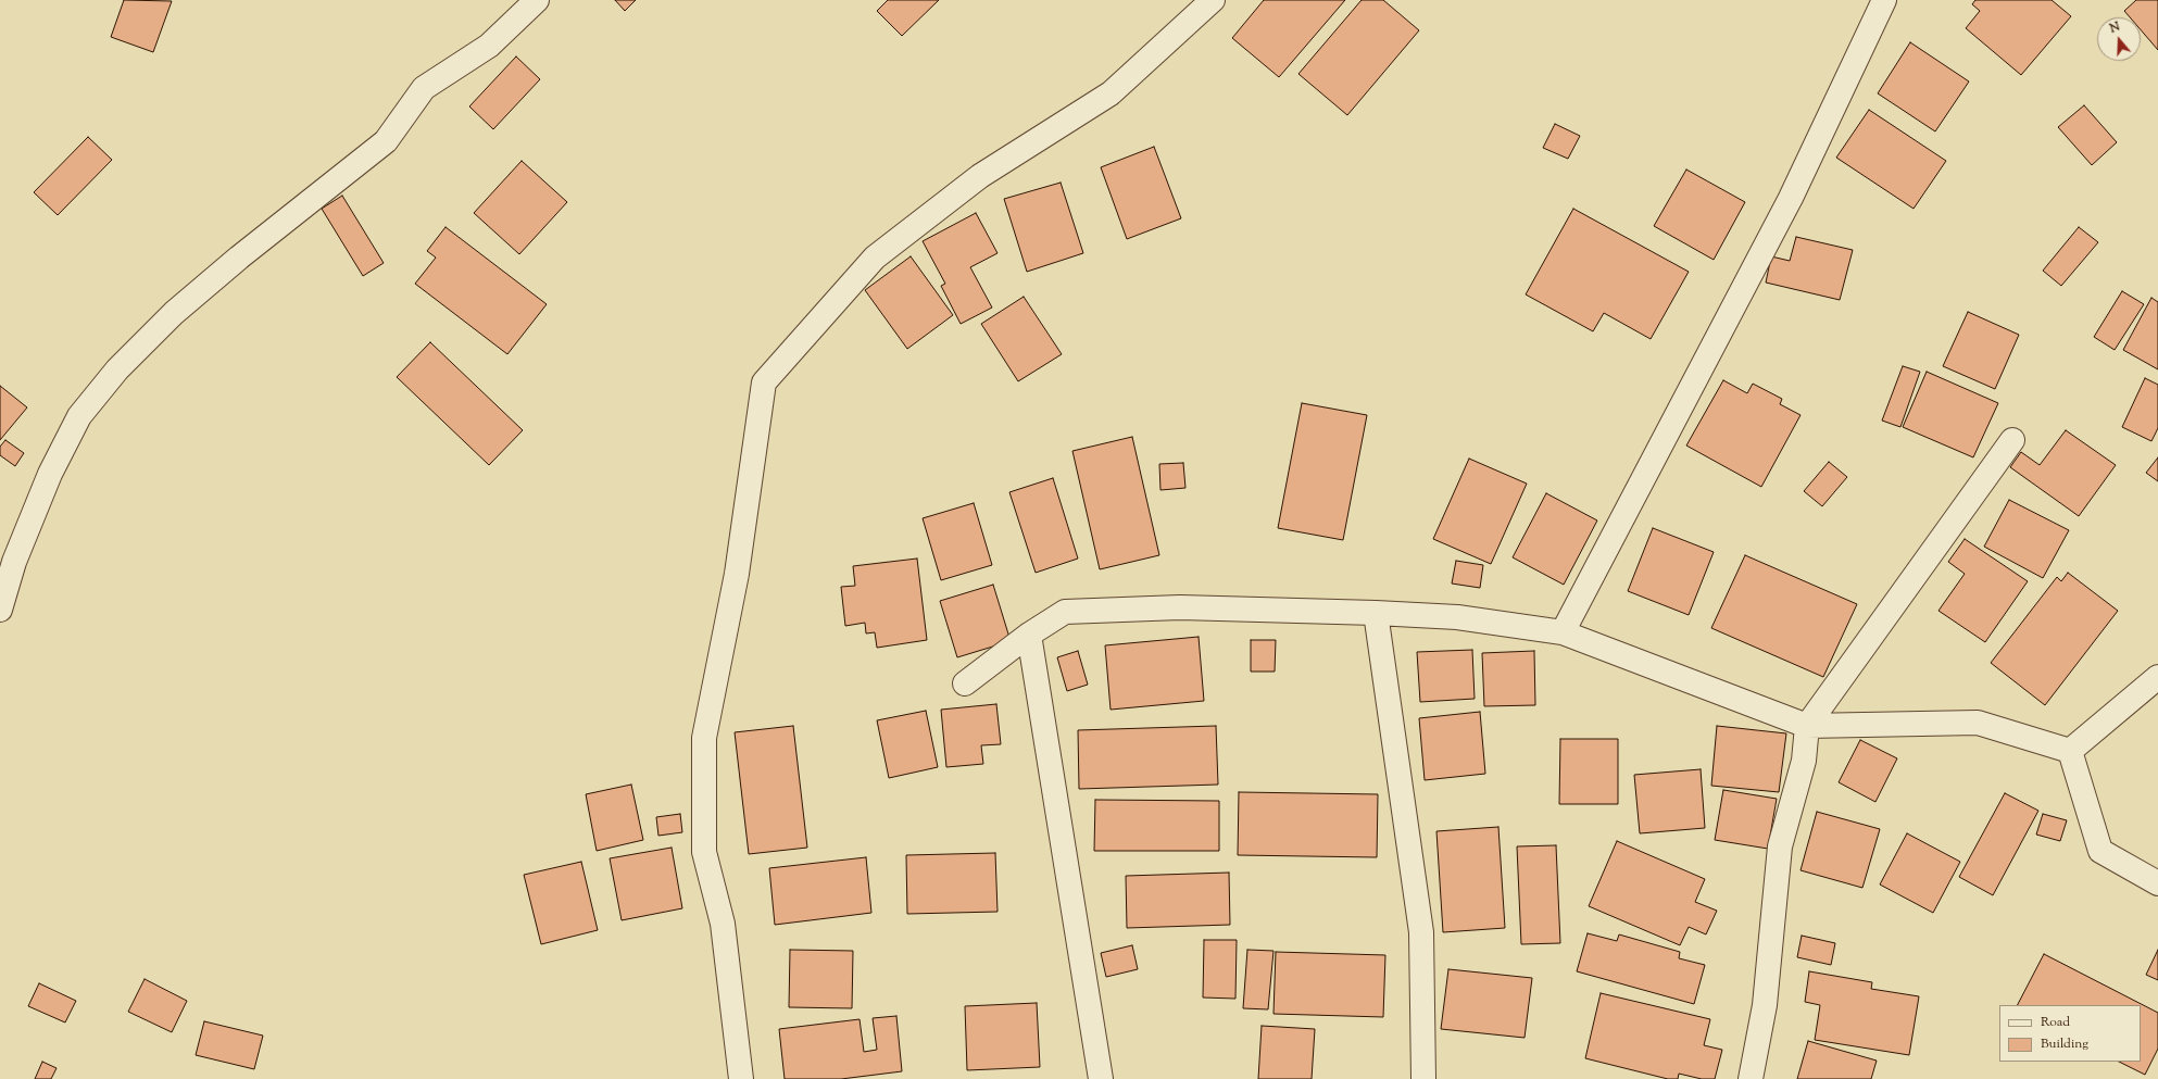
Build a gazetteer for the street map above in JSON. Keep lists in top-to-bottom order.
{
  "legend": ["Road", "Building"],
  "north": "top"
}
